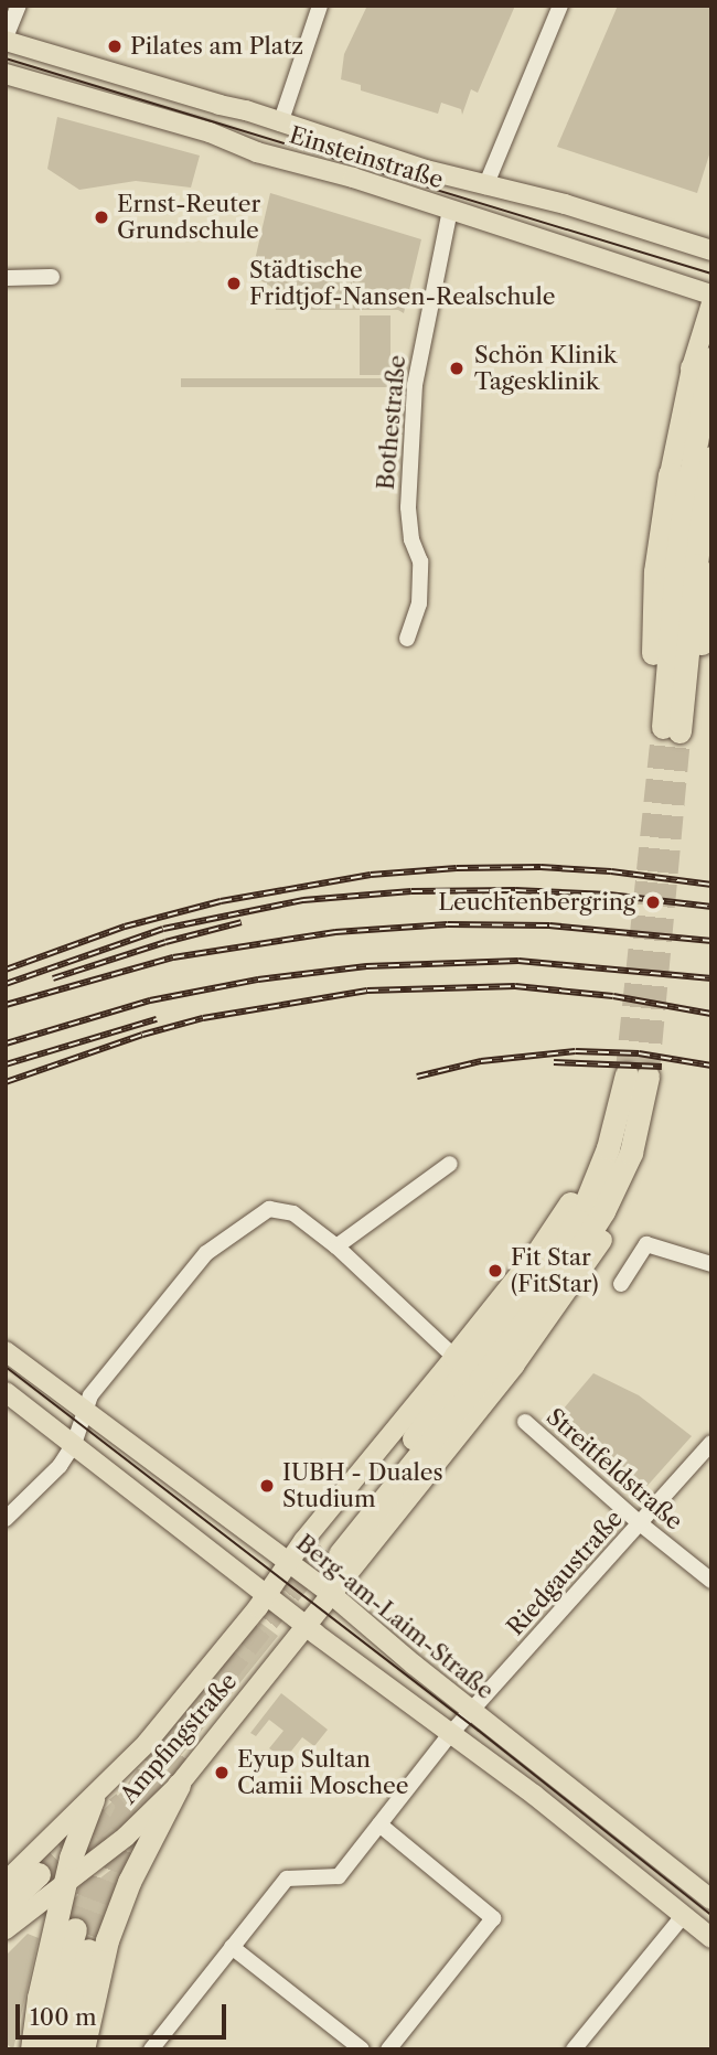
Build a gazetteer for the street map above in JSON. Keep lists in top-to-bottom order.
{
  "streets": {
    "main road": ["Einsteinstraße", "Berg-am-Laim-Straße", "Ampfingstraße"],
    "street": ["Bothestraße", "Streitfeldstraße", "Riedgaustraße"]
  },
  "crossings": [
    ["Einsteinstraße", "Bothestraße"],
    ["Streitfeldstraße", "Riedgaustraße"],
    ["Riedgaustraße", "Berg-am-Laim-Straße"]
  ],
  "places": [
    "Pilates am Platz",
    "Ernst-Reuter Grundschule",
    "Städtische Fridtjof-Nansen-Realschule",
    "Schön Klinik Tagesklinik",
    "Leuchtenbergring",
    "Fit Star (FitStar)",
    "IUBH - Duales Studium",
    "Eyup Sultan Camii Moschee"
  ],
  "scale_bar": "100 m"
}
